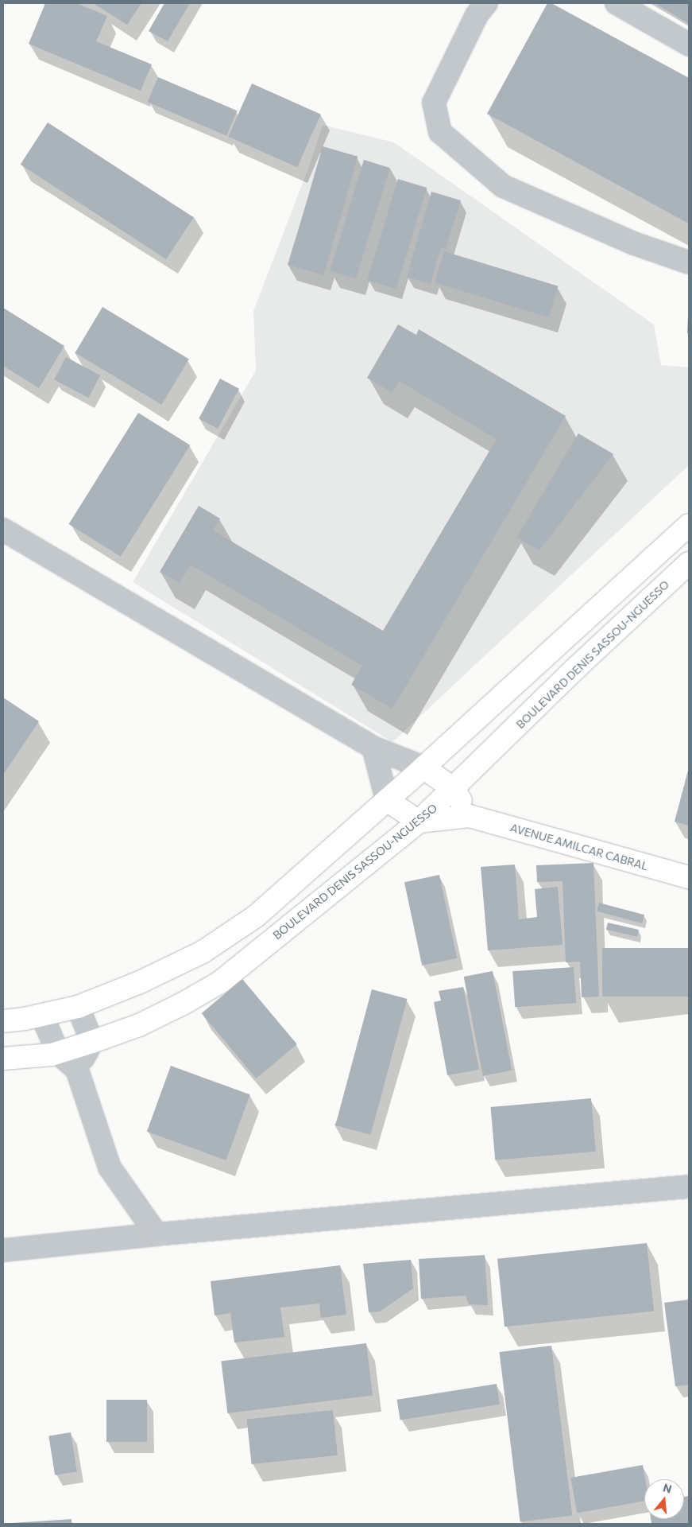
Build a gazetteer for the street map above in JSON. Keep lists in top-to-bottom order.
{
  "streets": {
    "main road": ["BOULEVARD DENIS SASSOU-NGUESSO", "AVENUE AMILCAR CABRAL"]
  },
  "crossings": [
    ["BOULEVARD DENIS SASSOU-NGUESSO", "AVENUE AMILCAR CABRAL"]
  ],
  "north": "top"
}
